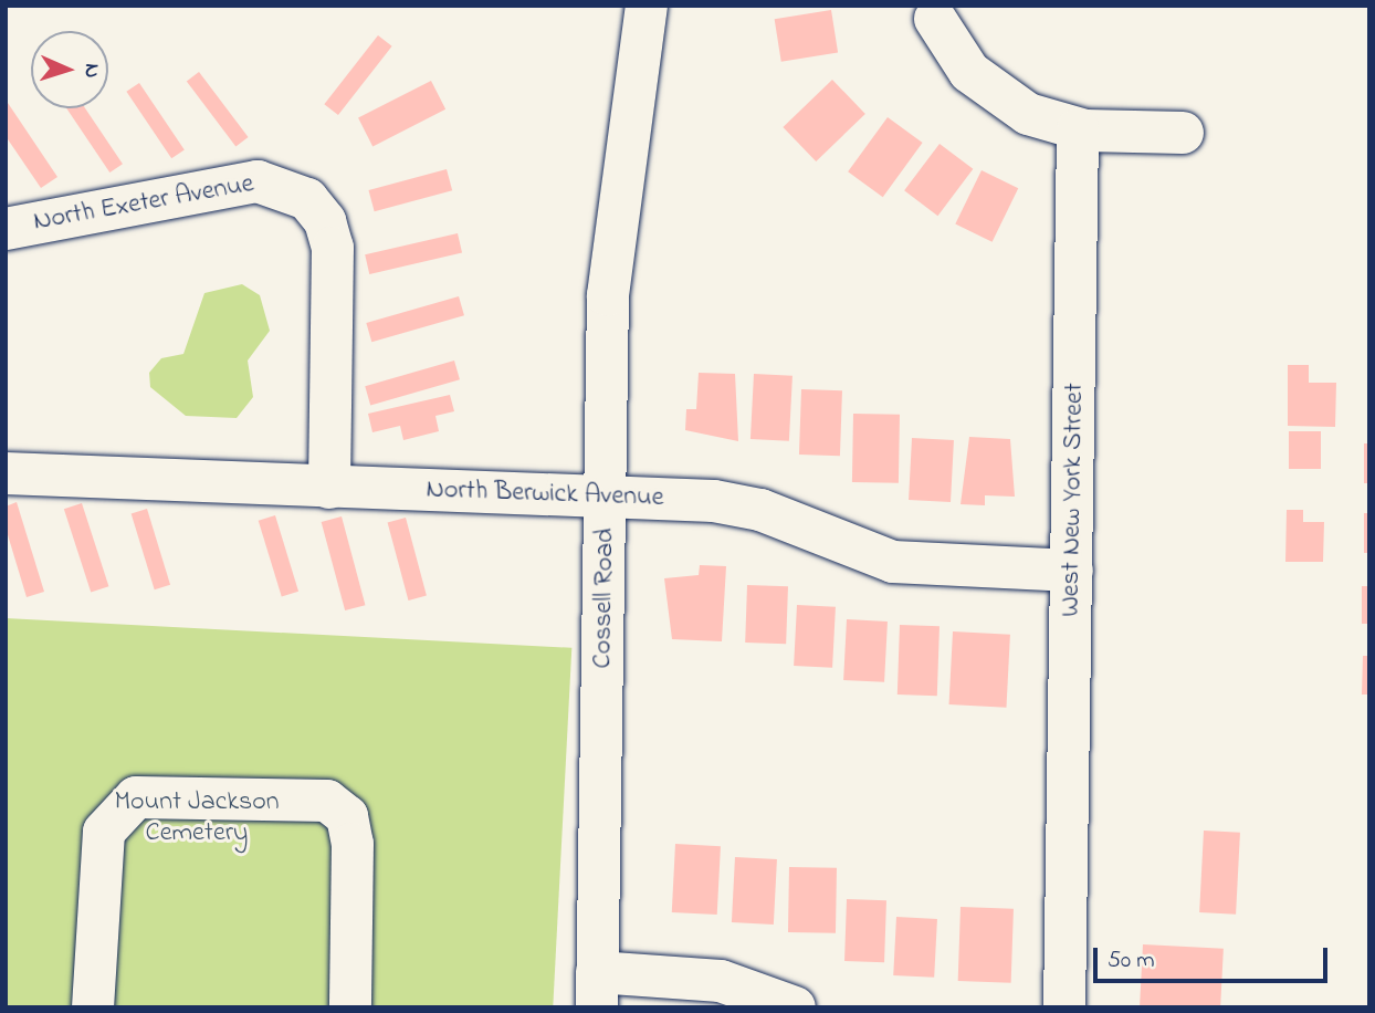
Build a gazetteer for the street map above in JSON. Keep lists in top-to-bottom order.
{
  "streets": {
    "street": [
      "North Exeter Avenue",
      "North Berwick Avenue",
      "West New York Street",
      "Cossell Road"
    ]
  },
  "crossings": [
    ["North Exeter Avenue", "North Berwick Avenue"],
    ["North Berwick Avenue", "West New York Street"],
    ["North Berwick Avenue", "Cossell Road"]
  ],
  "parks": ["Mount Jackson Cemetery"],
  "scale_bar": "50 m",
  "north": "right"
}
